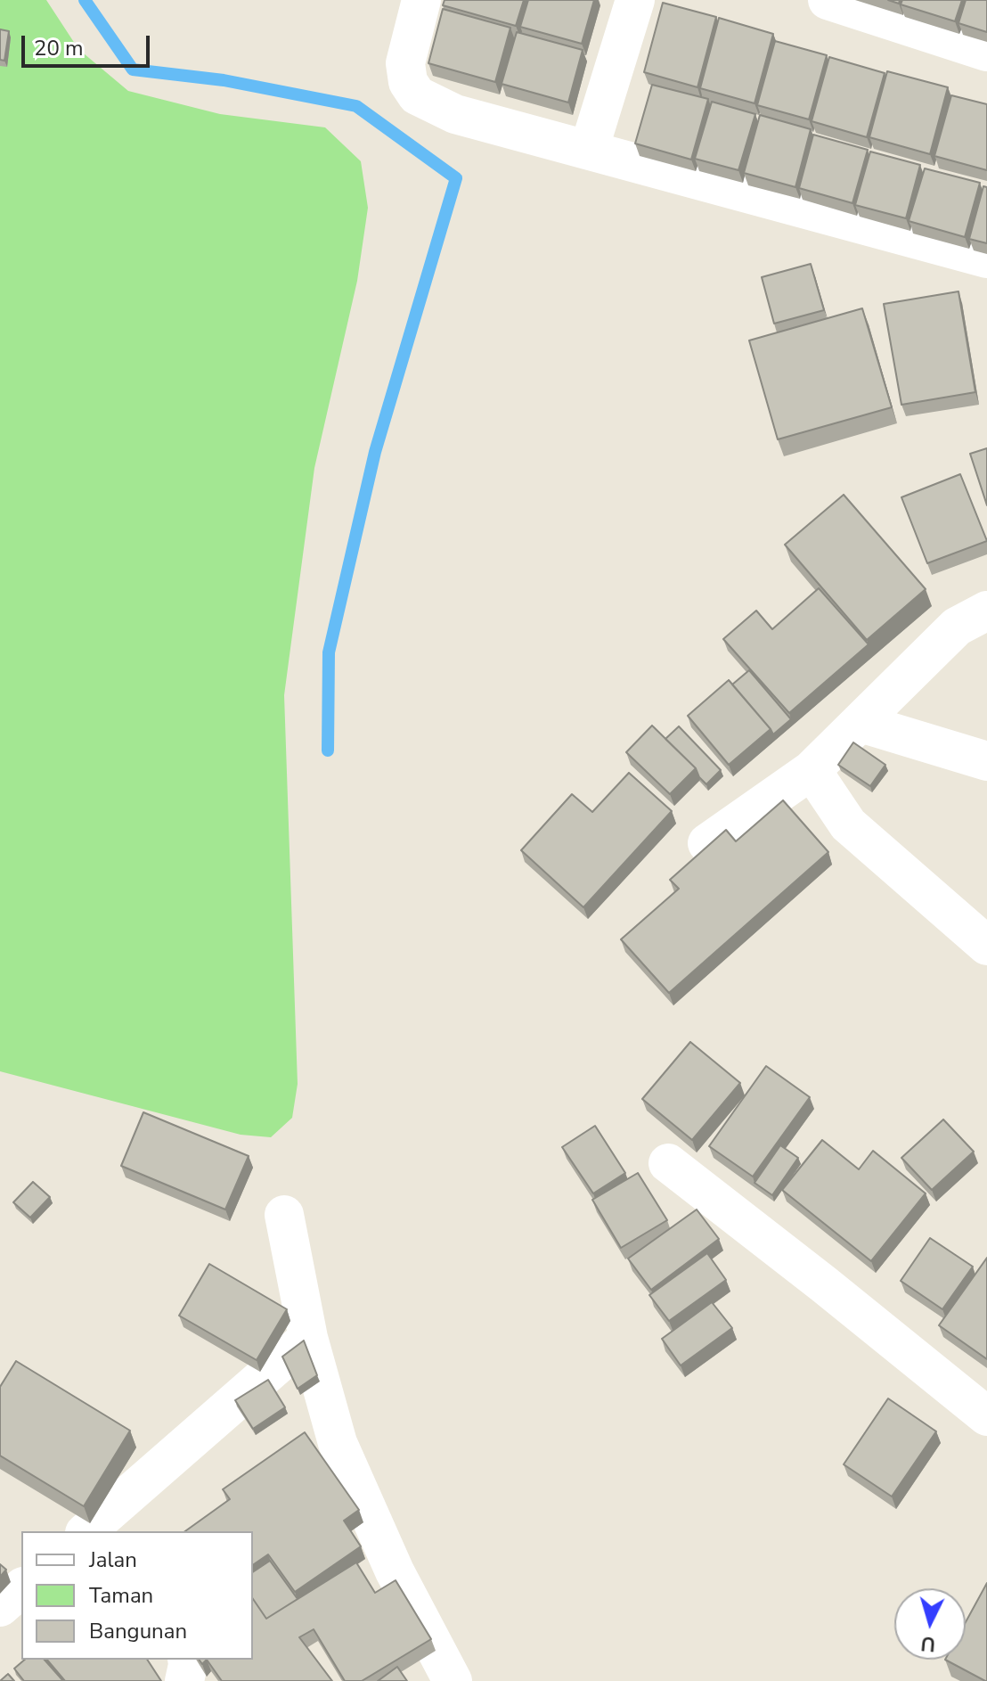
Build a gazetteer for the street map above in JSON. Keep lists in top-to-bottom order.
{
  "legend": ["Jalan", "Taman", "Bangunan"],
  "scale_bar": "20 m",
  "north": "bottom"
}
